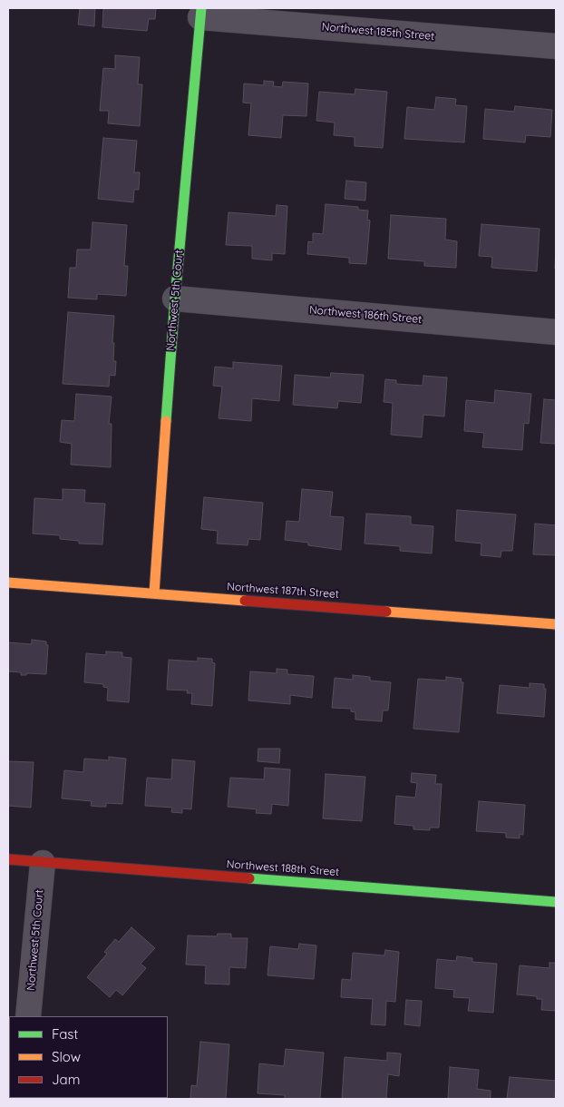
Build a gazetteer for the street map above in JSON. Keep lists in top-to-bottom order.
{
  "streets": {
    "street": [
      "Northwest 185th Street",
      "Northwest 5th Court",
      "Northwest 186th Street",
      "Northwest 187th Street",
      "Northwest 188th Street"
    ]
  },
  "crossings": [
    ["Northwest 185th Street", "Northwest 5th Court"],
    ["Northwest 5th Court", "Northwest 186th Street"],
    ["Northwest 5th Court", "Northwest 187th Street"],
    ["Northwest 5th Court", "Northwest 188th Street"]
  ],
  "legend": ["Fast", "Slow", "Jam"]
}
